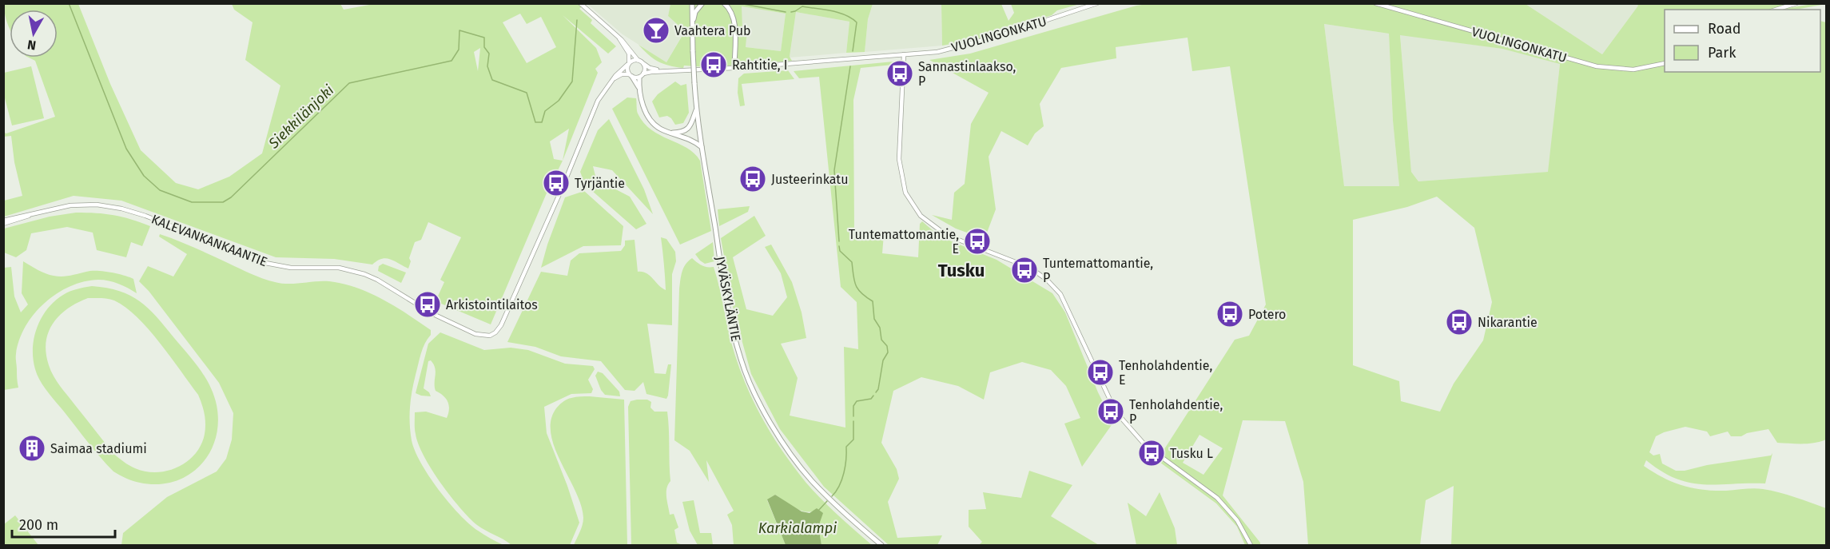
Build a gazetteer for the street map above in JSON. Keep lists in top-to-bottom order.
{
  "streets": {
    "highway": ["JYVÄSKYLÄNTIE"],
    "street": ["VUOLINGONKATU", "KALEVANKANKAANTIE"]
  },
  "districts": ["Tusku"],
  "water": ["Siekkilänjoki", "Karkialampi"],
  "places": {
    "bar": ["Vaahtera Pub"],
    "bus stop": [
      "Rahtitie, I",
      "Sannastinlaakso, P",
      "Justeerinkatu",
      "Tyrjäntie",
      "Tuntemattomantie, E",
      "Tuntemattomantie, P",
      "Arkistointilaitos",
      "Potero",
      "Nikarantie",
      "Tenholahdentie, E",
      "Tenholahdentie, P",
      "Tusku L"
    ],
    "building": ["Saimaa stadiumi"]
  },
  "legend": ["Road", "Park"],
  "scale_bar": "200 m",
  "north": "bottom"
}
